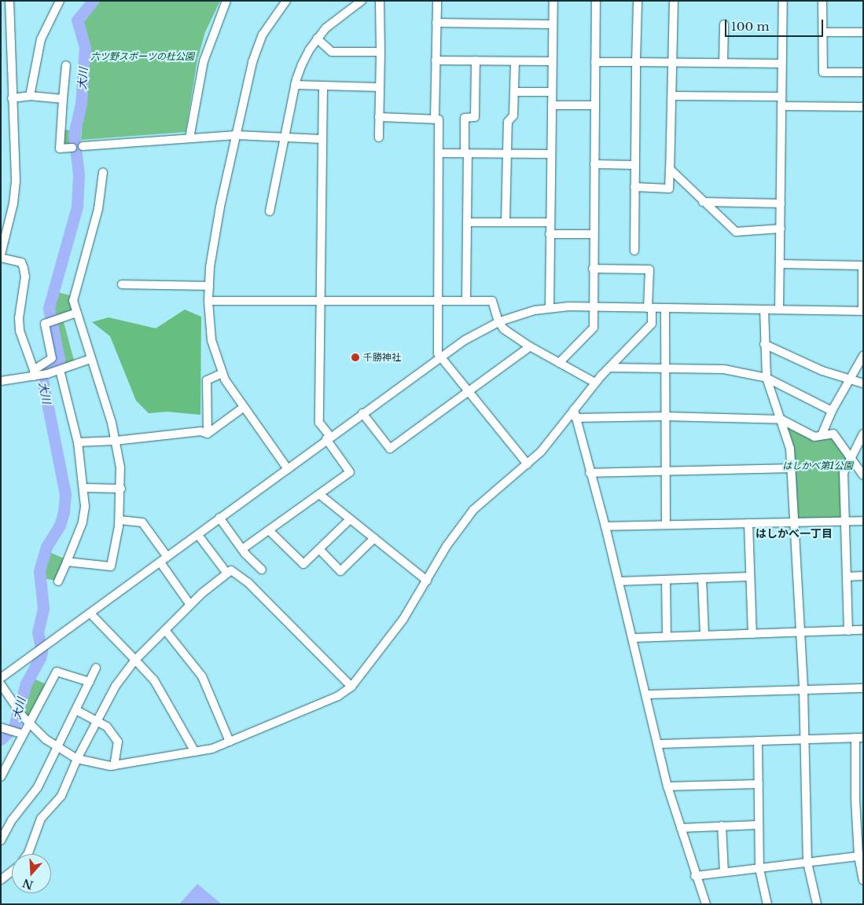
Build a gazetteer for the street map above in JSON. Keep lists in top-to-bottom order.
{
  "districts": ["はしかべ一丁目"],
  "water": ["大川"],
  "parks": ["六ツ野スポーツの杜公園", "はしかべ第1公園"],
  "places": ["千勝神社"],
  "scale_bar": "100 m",
  "north": "bottom"
}
